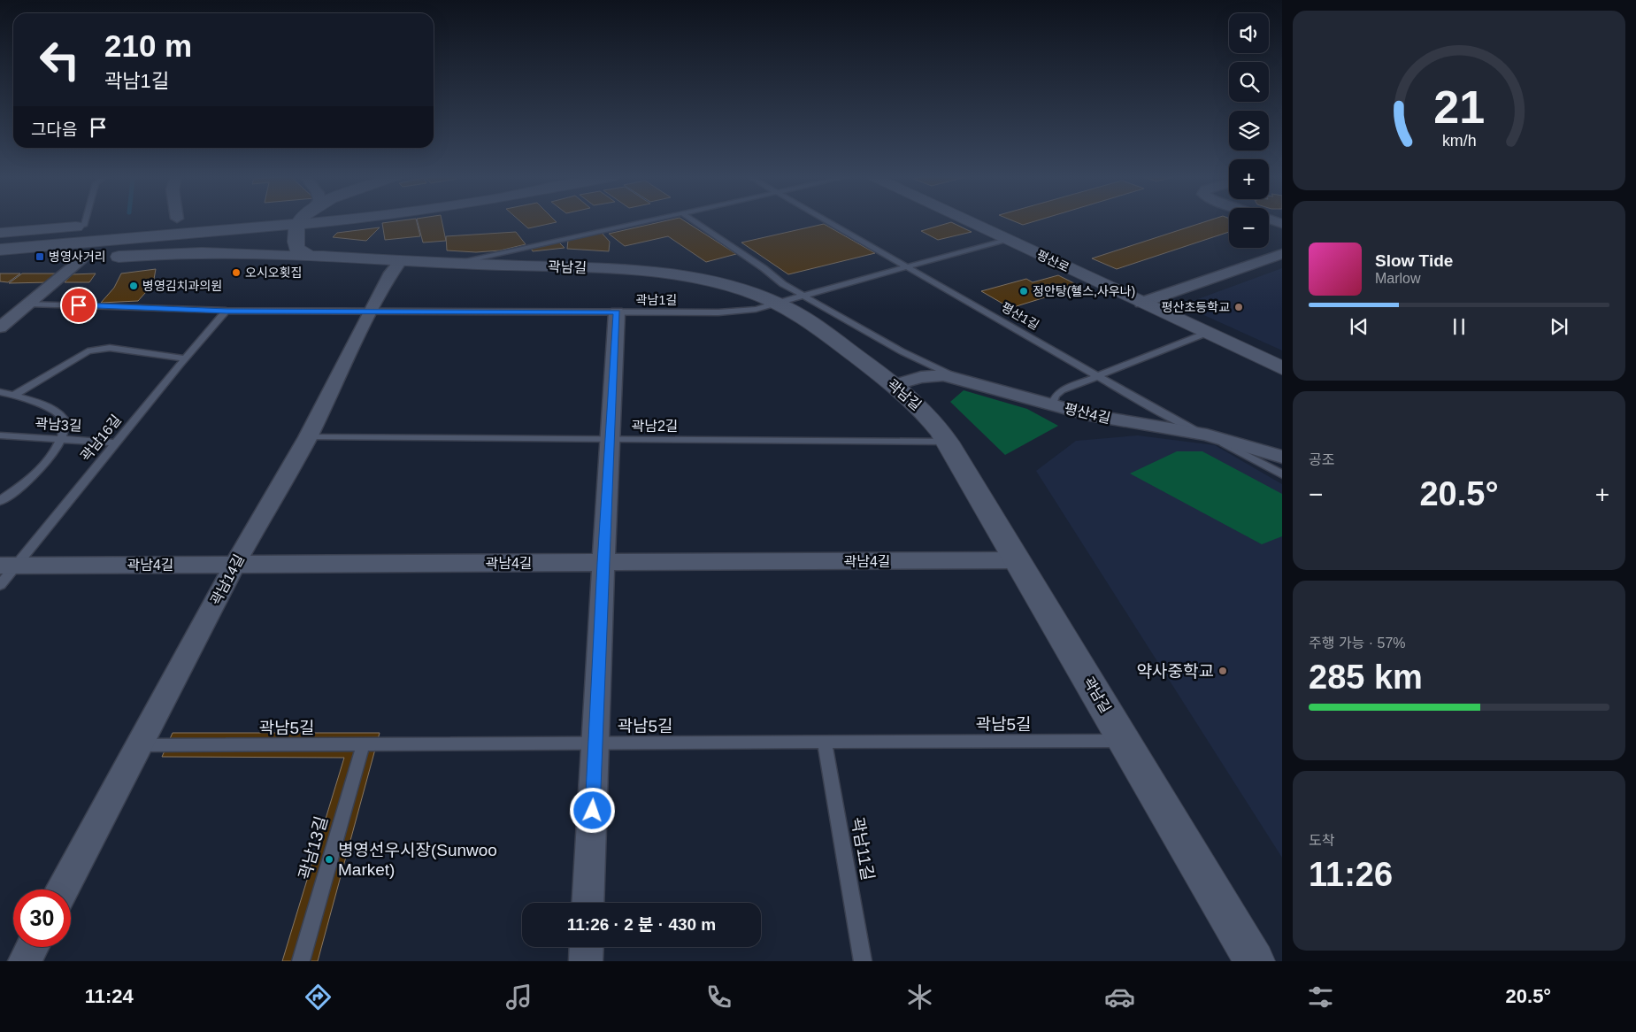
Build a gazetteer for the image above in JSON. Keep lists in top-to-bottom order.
{
  "streets": {
    "main road": ["평산로", "곽남길"],
    "street": ["평산4길", "곽남4길", "곽남14길"],
    "lane": [
      "곽남1길",
      "평산1길",
      "곽남3길",
      "곽남2길",
      "곽남16길",
      "곽남5길",
      "곽남13길",
      "곽남11길"
    ]
  },
  "crossings": [
    ["평산로", "곽남1길"],
    ["곽남길", "곽남1길"],
    ["곽남길", "평산4길"],
    ["곽남길", "곽남2길"],
    ["곽남길", "곽남4길"],
    ["곽남길", "곽남14길"],
    ["곽남길", "곽남5길"],
    ["곽남1길", "평산1길"],
    ["곽남1길", "곽남16길"],
    ["곽남1길", "곽남14길"],
    ["평산1길", "평산4길"],
    ["곽남3길", "곽남16길"],
    ["곽남2길", "곽남14길"],
    ["곽남16길", "곽남4길"],
    ["곽남4길", "곽남14길"],
    ["곽남14길", "곽남5길"],
    ["곽남5길", "곽남13길"],
    ["곽남5길", "곽남11길"]
  ],
  "places": {
    "transit": ["병영사거리"],
    "other": [
      "오시오횟집",
      "병영김치과의원",
      "정안탕(헬스,사우나)",
      "평산초등학교",
      "약사중학교",
      "병영선우시장(Sunwoo Market)"
    ]
  },
  "page": {
    "map_buttons": ["+", "−"],
    "turn": ["210 m", "곽남1길"],
    "then": "그다음",
    "song": ["Slow Tide", "Marlow"],
    "tile": [
      "공조",
      ["주행 가능 · 57%", "285 km"],
      ["도착", "11:26"]
    ],
    "heat": ["−", "20.5°", "+"],
    "limit": "30",
    "trip": "11:26 · 2 분 · 430 m",
    "tabs": ["11:24", "20.5°"],
    "gauge": ["21", "km/h"]
  }
}
